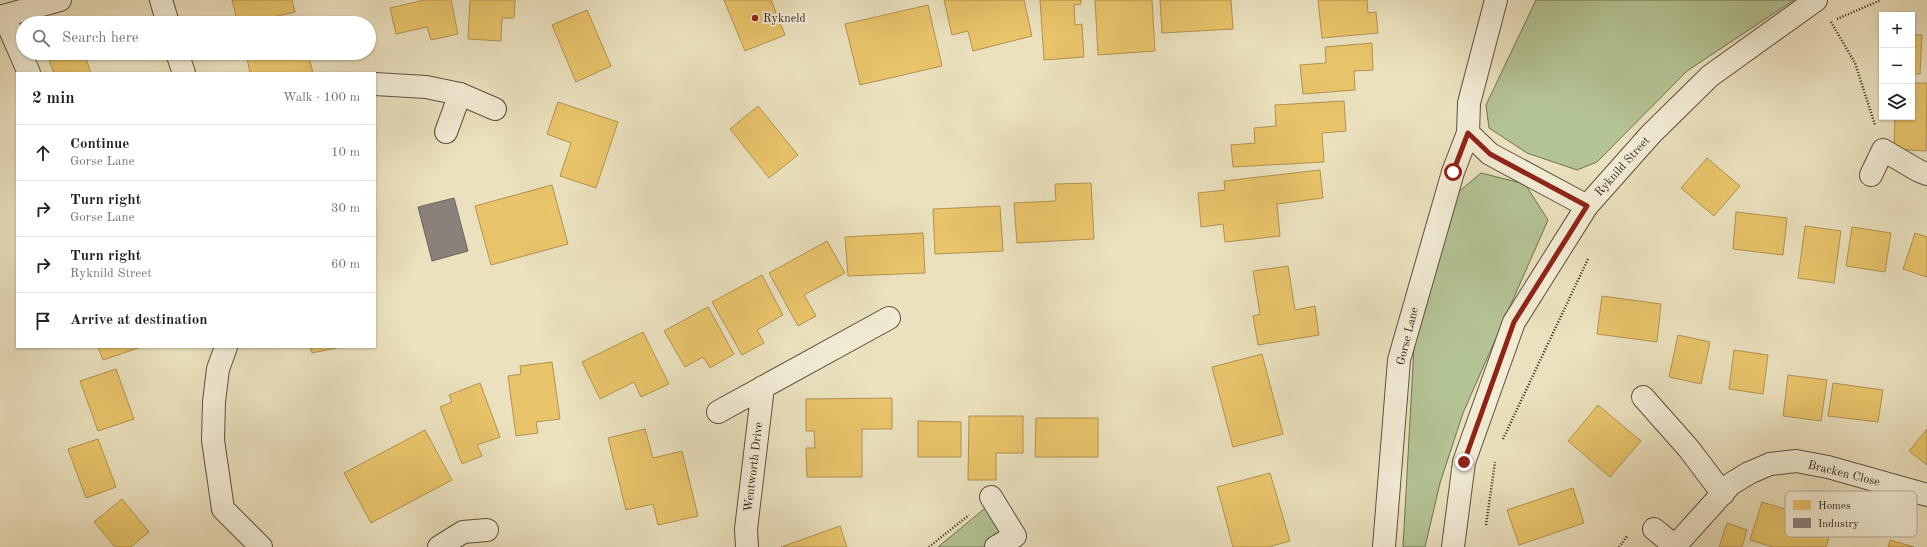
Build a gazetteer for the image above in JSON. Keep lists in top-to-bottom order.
{
  "streets": {
    "street": [
      "Ryknild Street",
      "Gorse Lane",
      "Wentworth Drive",
      "Bracken Close"
    ]
  },
  "places": ["Rykneld"],
  "legend": ["Homes", "Industry"],
  "page": {
    "map_buttons": ["+", "−"],
    "search": "Search here",
    "heading": ["2 min", "Walk · 100 m"],
    "list": [
      ["Continue", "Gorse Lane", "10 m"],
      ["Turn right", "Gorse Lane", "30 m"],
      ["Turn right", "Ryknild Street", "60 m"],
      "Arrive at destination"
    ]
  }
}
